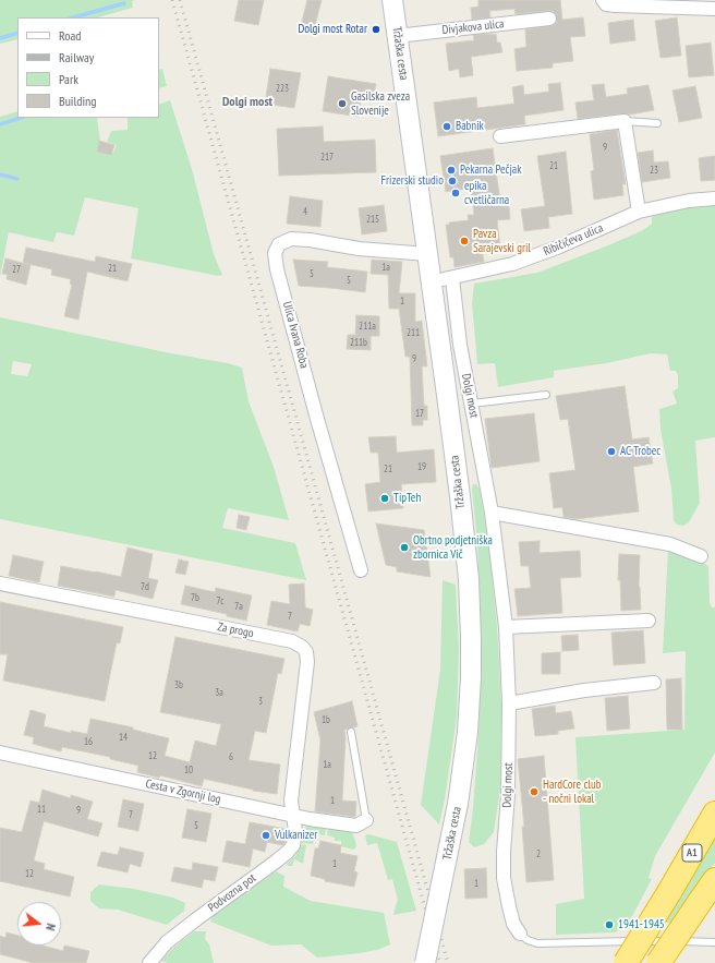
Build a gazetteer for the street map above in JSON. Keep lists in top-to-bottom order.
{
  "streets": {
    "highway": ["A1"],
    "main road": ["Tržaška cesta"],
    "street": [
      "Divjakova ulica",
      "Ribičičeva ulica",
      "Ulica Ivana Roba",
      "Dolgi most",
      "Za progo",
      "Cesta v Zgornji log",
      "Podvozna pot"
    ]
  },
  "crossings": [
    ["Divjakova ulica", "Tržaška cesta"],
    ["Tržaška cesta", "Ribičičeva ulica"],
    ["Tržaška cesta", "Ulica Ivana Roba"],
    ["Ribičičeva ulica", "Dolgi most"],
    ["Za progo", "Cesta v Zgornji log"],
    ["Za progo", "Podvozna pot"],
    ["Cesta v Zgornji log", "Podvozna pot"]
  ],
  "districts": ["Dolgi most"],
  "places": [
    "Dolgi most Rotar",
    "Gasilska zveza Slovenije",
    "Babnik",
    "Pekarna Pečjak",
    "Frizerski studio",
    "epika cvetličarna",
    "Pavza Sarajevski gril",
    "AC Trobec",
    "TipTeh",
    "Obrtno podjetniška zbornica Vič",
    "HardCore club - nočni lokal",
    "Vulkanizer",
    "1941-1945"
  ],
  "house_numbers": [
    "223",
    "9",
    "217",
    "21",
    "23",
    "4",
    "215",
    "1a",
    "21",
    "27",
    "5",
    "5",
    "1",
    "211a",
    "211",
    "211b",
    "9",
    "17",
    "19",
    "21",
    "7d",
    "7b",
    "7c",
    "7a",
    "7",
    "3b",
    "3a",
    "3",
    "1b",
    "14",
    "16",
    "12",
    "6",
    "1a",
    "10",
    "1",
    "11",
    "9",
    "7",
    "5",
    "2",
    "1",
    "12",
    "1"
  ],
  "legend": [
    "Road",
    "Railway",
    "Park",
    "Building"
  ],
  "north": "right"
}
